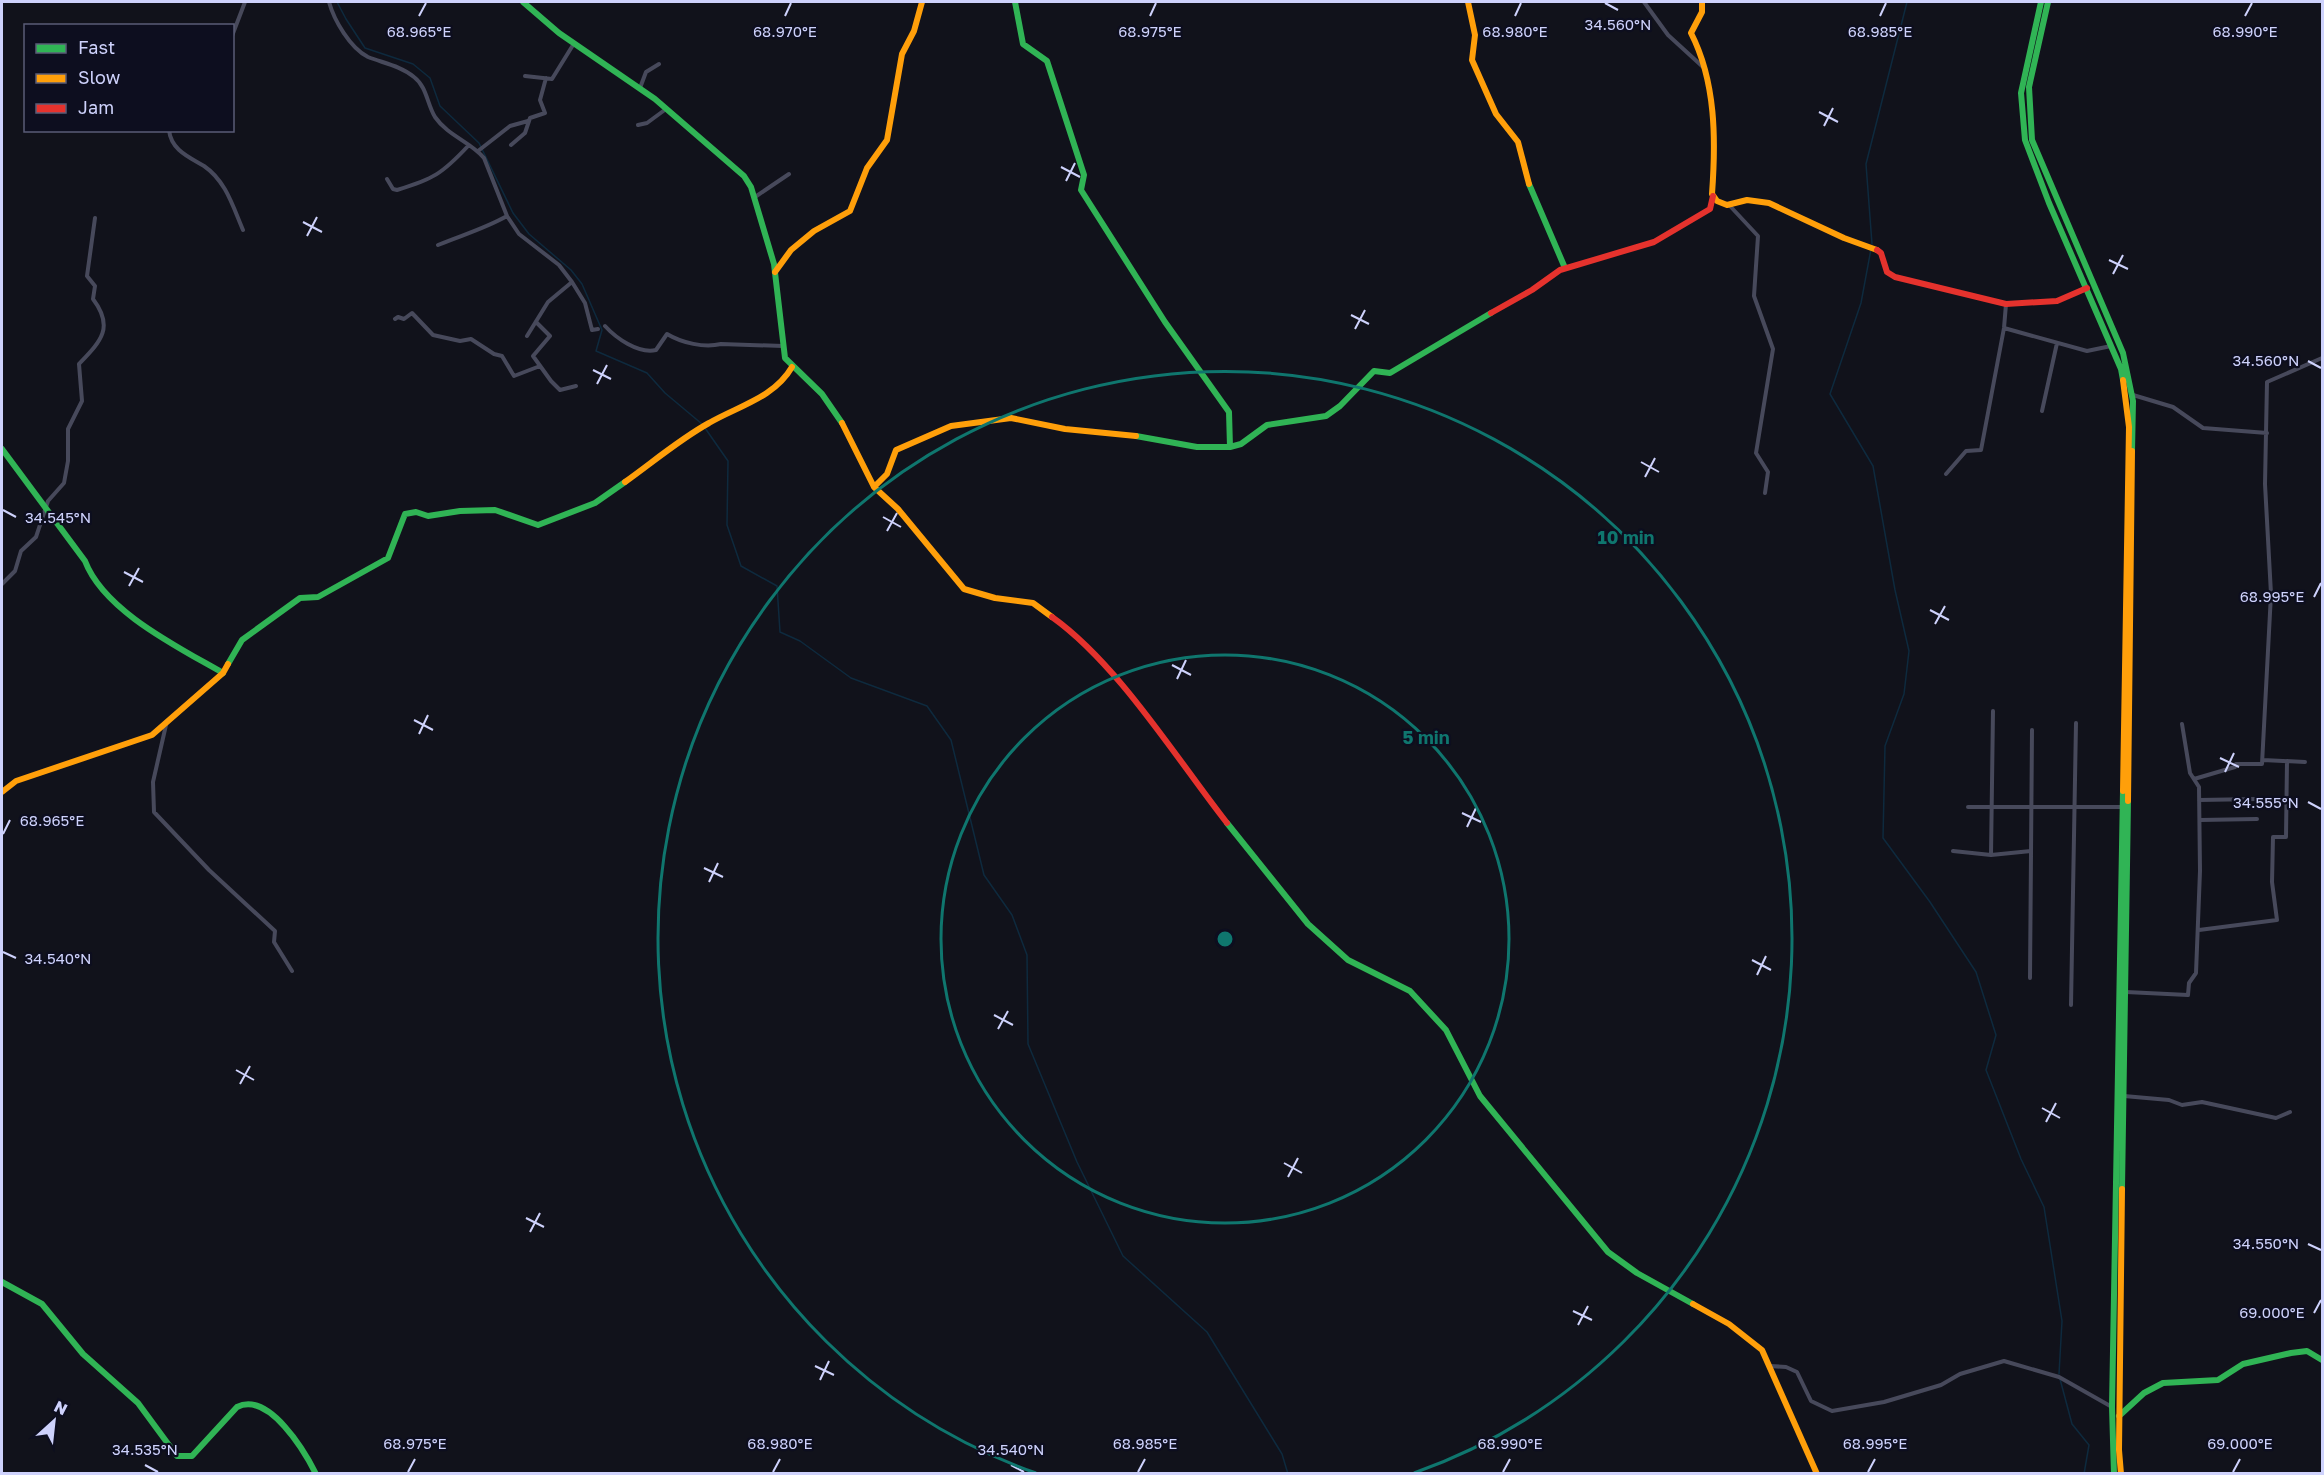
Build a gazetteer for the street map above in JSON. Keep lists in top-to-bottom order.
{
  "legend": ["Fast", "Slow", "Jam"],
  "north": "top right",
  "coordinates": [
    "34.560°N",
    "68.965°E",
    "68.970°E",
    "68.975°E",
    "68.980°E",
    "68.985°E",
    "68.990°E",
    "34.545°N",
    "68.995°E",
    "34.555°N",
    "34.540°N",
    "34.550°N",
    "69.000°E",
    "34.535°N"
  ],
  "rings": ["10 min", "5 min"]
}
